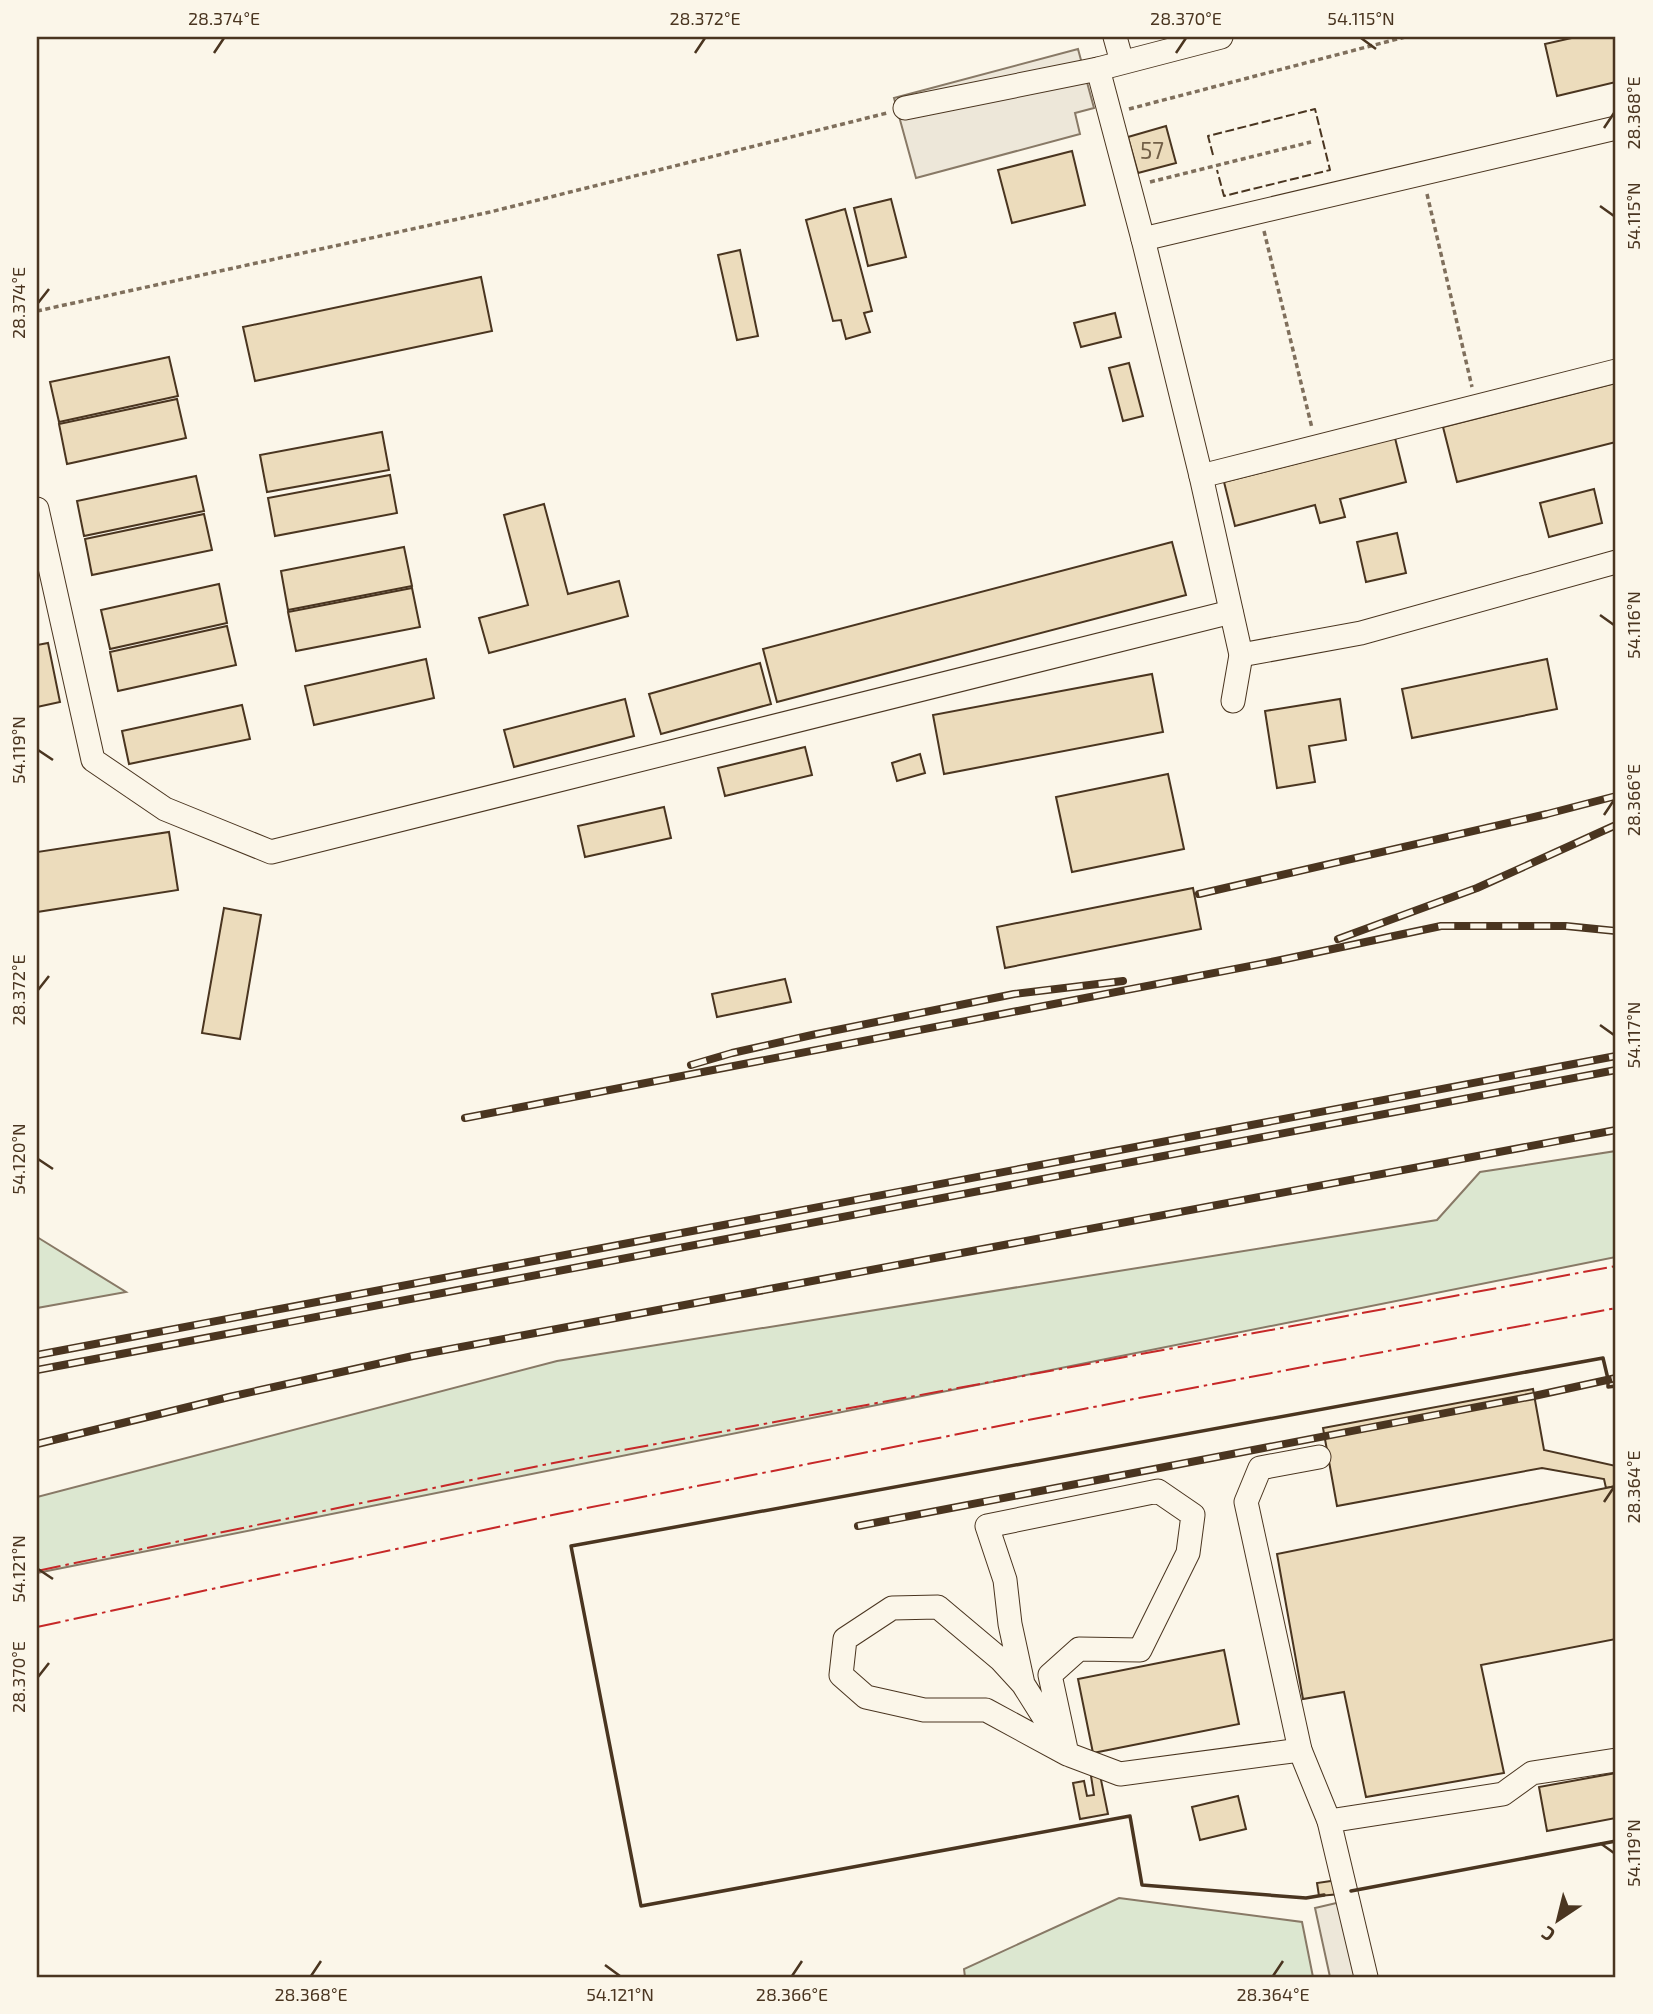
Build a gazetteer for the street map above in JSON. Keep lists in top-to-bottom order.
{
  "house_numbers": ["57"],
  "north": "bottom left",
  "coordinates": [
    "28.374°E",
    "28.372°E",
    "28.370°E",
    "54.115°N",
    "28.368°E",
    "54.116°N",
    "54.119°N",
    "28.366°E",
    "54.117°N",
    "54.120°N",
    "28.364°E",
    "54.121°N"
  ]
}
